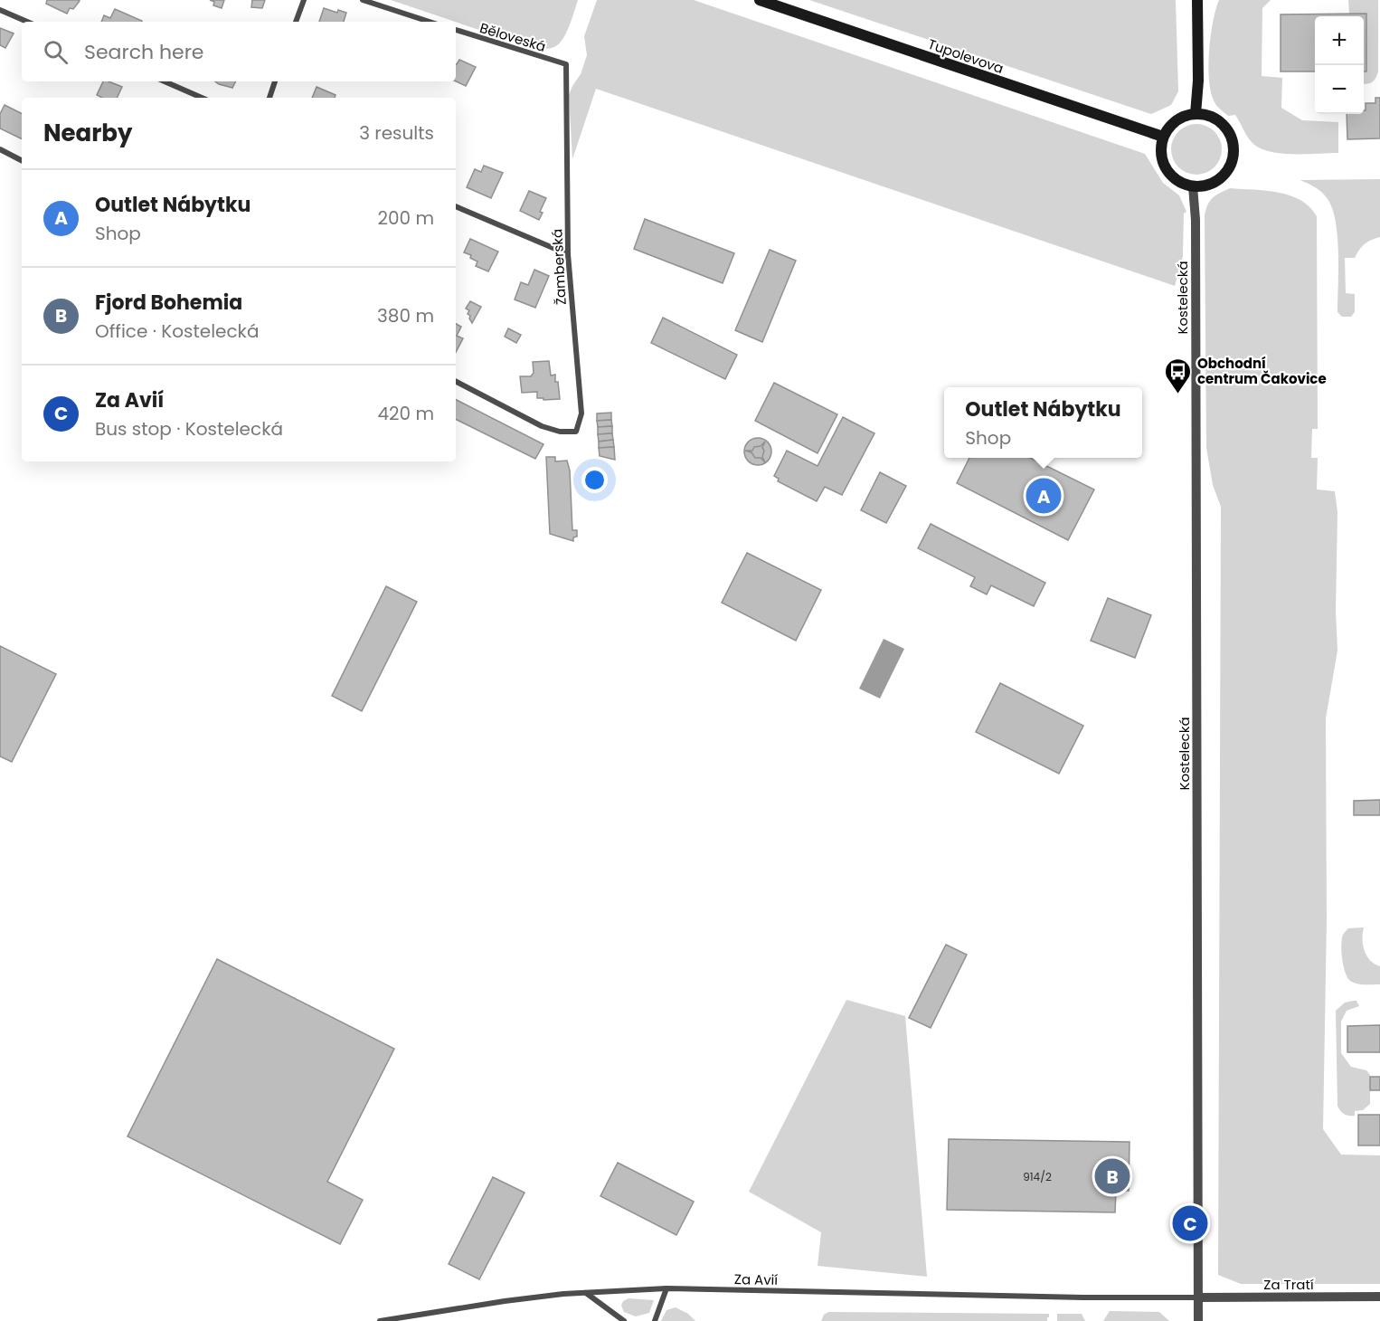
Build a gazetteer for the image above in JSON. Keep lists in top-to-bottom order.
{
  "streets": {
    "main road": ["Tupolevova"],
    "street": [
      "Běloveská",
      "Žamberská",
      "Kostelecká",
      "Za Avií",
      "Za Tratí"
    ]
  },
  "crossings": [
    ["Běloveská", "Žamberská"],
    ["Tupolevova", "Kostelecká"],
    ["Kostelecká", "Za Avií"],
    ["Kostelecká", "Za Tratí"],
    ["Za Avií", "Za Tratí"]
  ],
  "places": {
    "bus stop": ["Obchodní centrum Čakovice"]
  },
  "house_numbers": ["914/2"],
  "page": {
    "map_buttons": ["+", "−"],
    "search": "Search here",
    "heading": ["Nearby", "3 results"],
    "list": [
      {
        "mark": "A",
        "name": "Outlet Nábytku",
        "note": "Shop",
        "value": "200 m"
      },
      {
        "mark": "B",
        "name": "Fjord Bohemia",
        "note": "Office · Kostelecká",
        "value": "380 m"
      },
      {
        "mark": "C",
        "name": "Za Avií",
        "note": "Bus stop · Kostelecká",
        "value": "420 m"
      }
    ],
    "popup": ["Outlet Nábytku", "Shop"],
    "pins": ["A", "B", "C"]
  }
}
